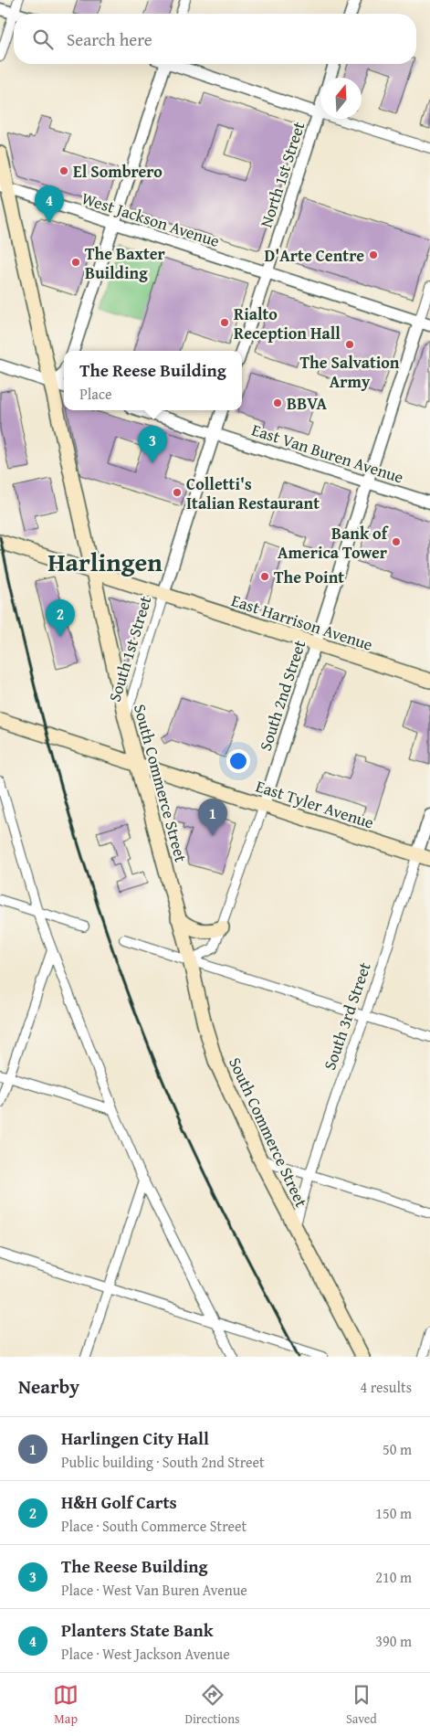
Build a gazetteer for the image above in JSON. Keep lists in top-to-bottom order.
{
  "streets": {
    "main road": ["East Harrison Avenue", "South Commerce Street", "East Tyler Avenue"],
    "street": [
      "North 1st Street",
      "West Jackson Avenue",
      "East Van Buren Avenue",
      "South 1st Street",
      "South 2nd Street",
      "South 3rd Street"
    ]
  },
  "crossings": [
    ["North 1st Street", "West Jackson Avenue"],
    ["West Jackson Avenue", "South 2nd Street"],
    ["West Jackson Avenue", "South Commerce Street"],
    ["East Van Buren Avenue", "South 1st Street"],
    ["East Van Buren Avenue", "South 2nd Street"],
    ["East Harrison Avenue", "South 1st Street"],
    ["East Harrison Avenue", "South 2nd Street"],
    ["East Harrison Avenue", "South Commerce Street"],
    ["South 1st Street", "South Commerce Street"],
    ["South 2nd Street", "South Commerce Street"],
    ["South 2nd Street", "East Tyler Avenue"],
    ["South Commerce Street", "East Tyler Avenue"],
    ["South Commerce Street", "South 3rd Street"],
    ["East Tyler Avenue", "South 3rd Street"]
  ],
  "districts": ["Harlingen"],
  "places": [
    "El Sombrero",
    "D'Arte Centre",
    "The Baxter Building",
    "Rialto Reception Hall",
    "The Salvation Army",
    "BBVA",
    "Colletti's Italian Restaurant",
    "Bank of America Tower",
    "The Point"
  ],
  "north": "top",
  "page": {
    "search": "Search here",
    "pins": [
      "4",
      "3",
      "2",
      "1"
    ],
    "popup": ["The Reese Building", "Place"],
    "heading": ["Nearby", "4 results"],
    "list": [
      {
        "mark": "1",
        "name": "Harlingen City Hall",
        "note": "Public building · South 2nd Street",
        "value": "50 m"
      },
      {
        "mark": "2",
        "name": "H&H Golf Carts",
        "note": "Place · South Commerce Street",
        "value": "150 m"
      },
      {
        "mark": "3",
        "name": "The Reese Building",
        "note": "Place · West Van Buren Avenue",
        "value": "210 m"
      },
      {
        "mark": "4",
        "name": "Planters State Bank",
        "note": "Place · West Jackson Avenue",
        "value": "390 m"
      }
    ],
    "nav": ["Map", "Directions", "Saved"]
  }
}
